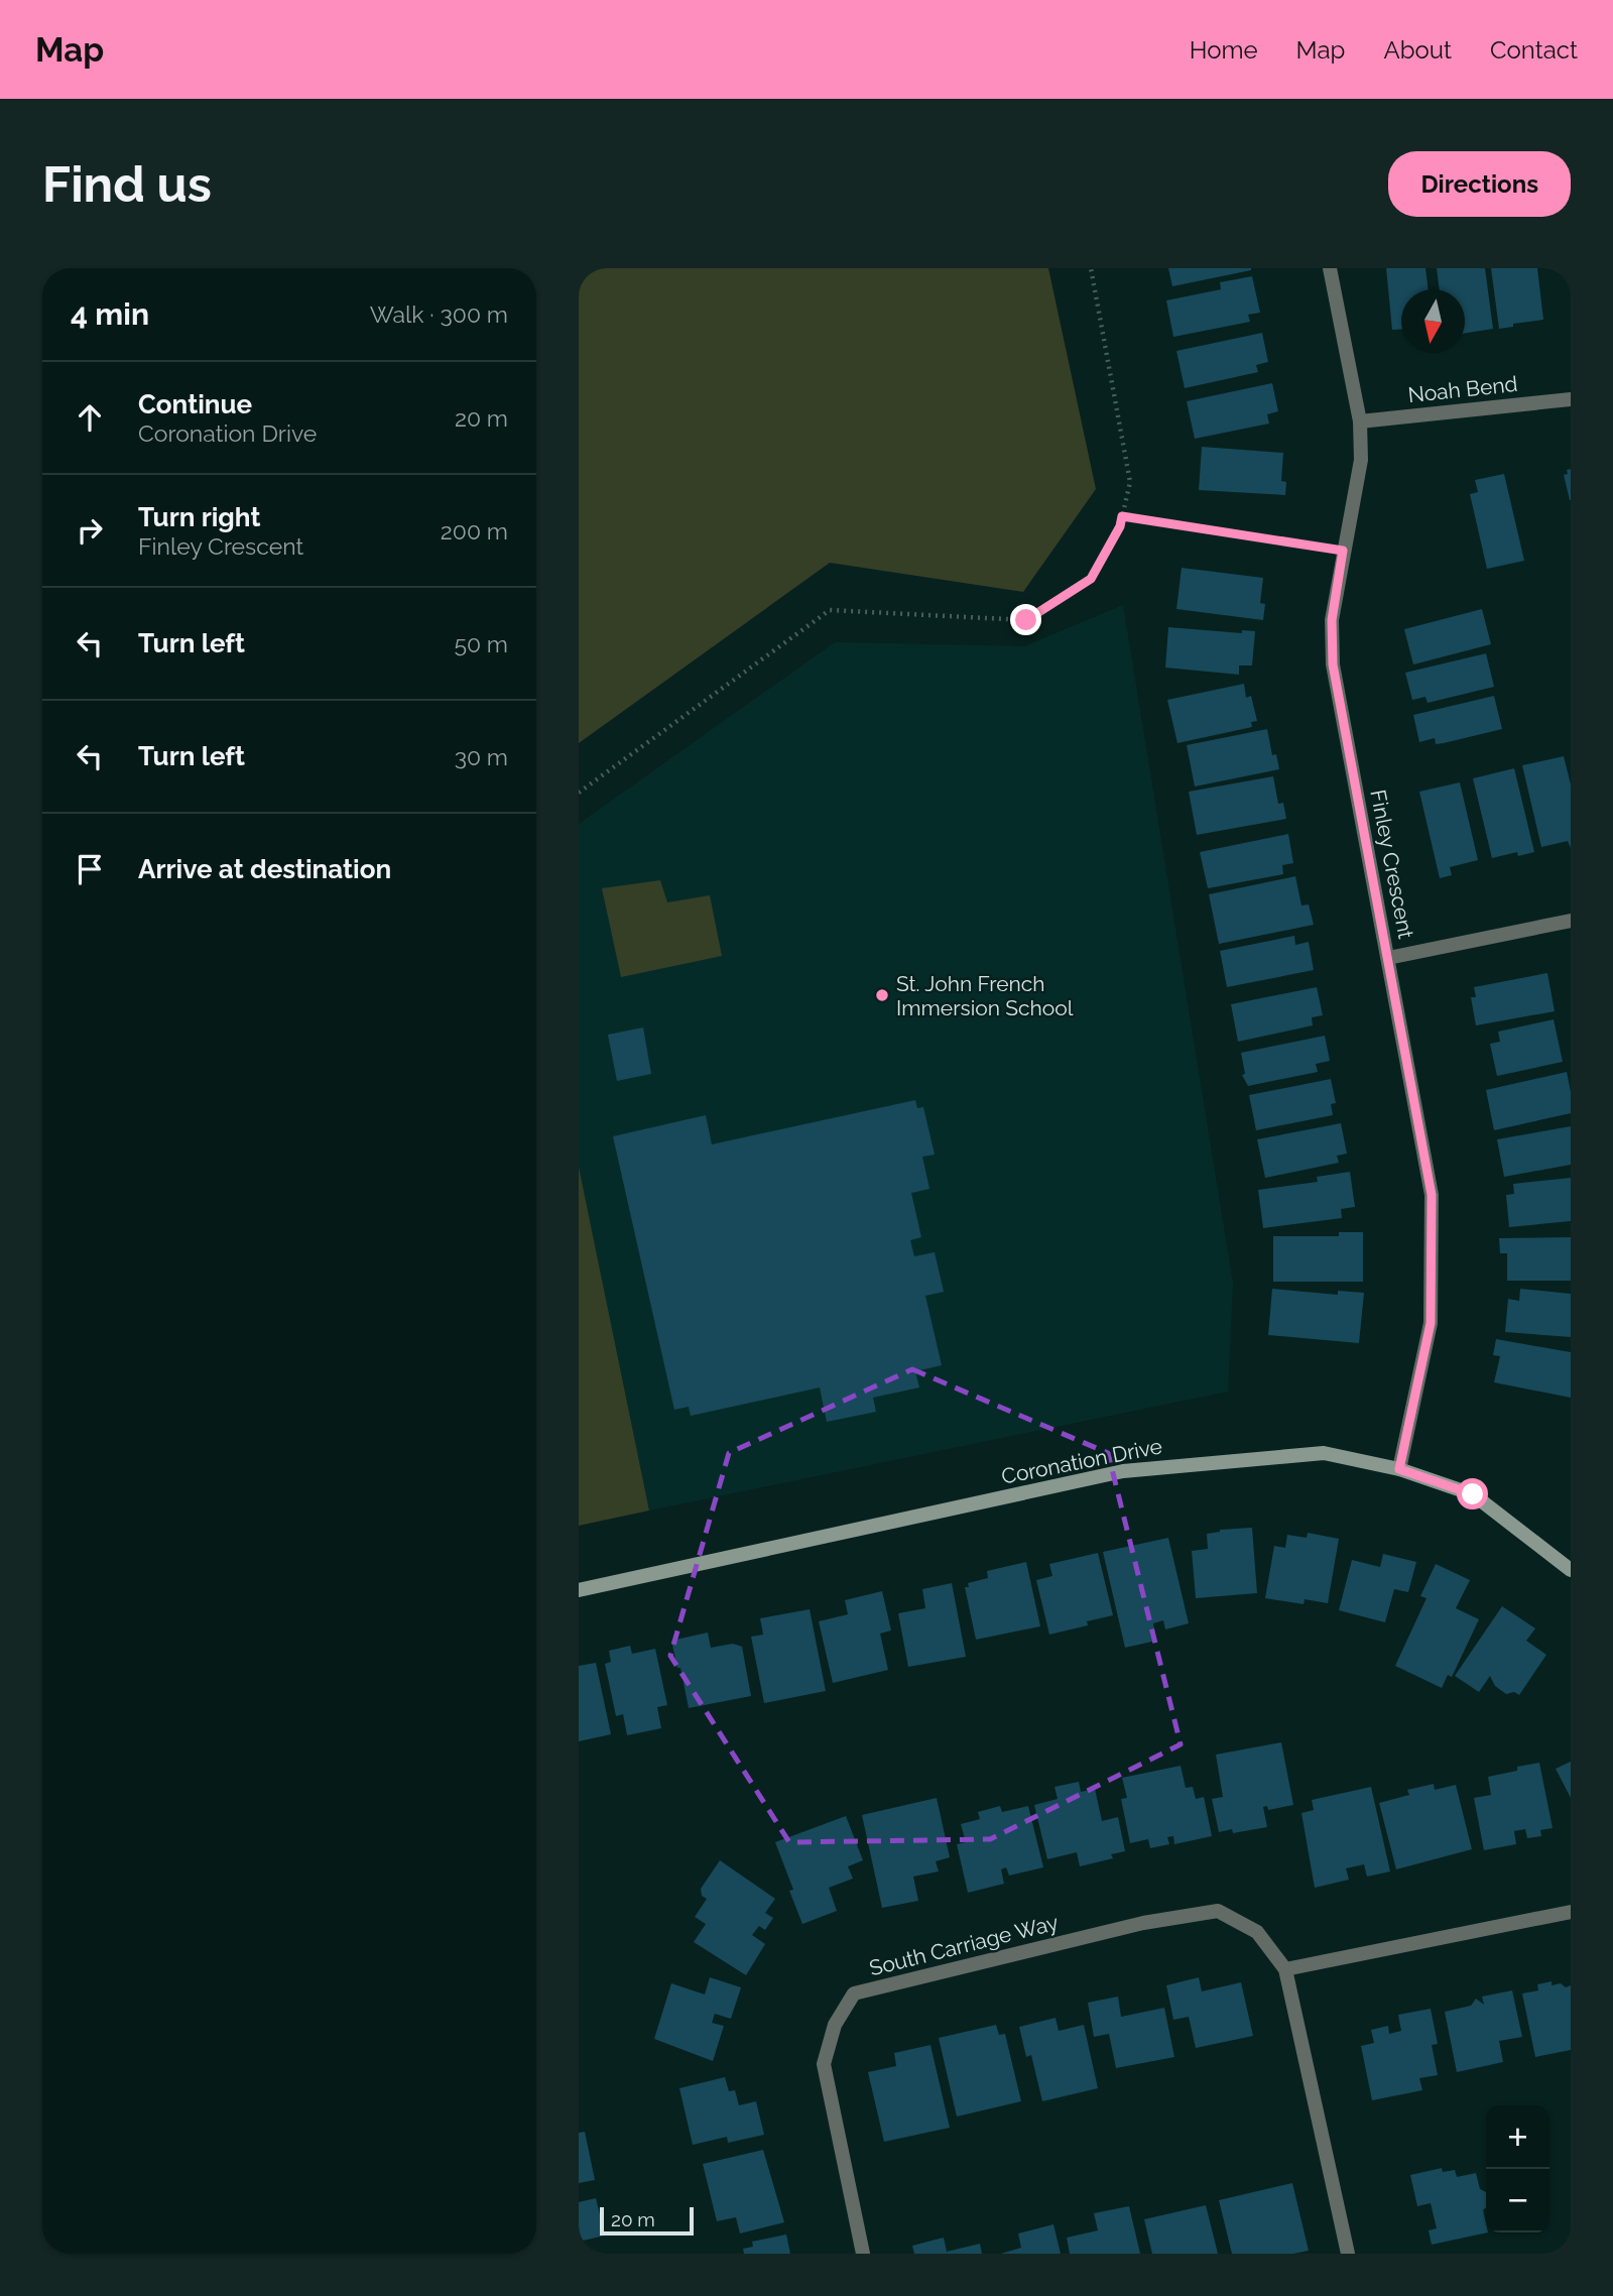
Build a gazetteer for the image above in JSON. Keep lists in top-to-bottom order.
{
  "streets": {
    "street": [
      "Noah Bend",
      "Finley Crescent",
      "Coronation Drive",
      "South Carriage Way"
    ]
  },
  "crossings": [
    ["Noah Bend", "Finley Crescent"],
    ["Finley Crescent", "Coronation Drive"]
  ],
  "places": ["St. John French Immersion School"],
  "scale_bar": "20 m",
  "north": "bottom",
  "page": {
    "header": "Map",
    "nav": [
      "Home",
      "Map",
      "About",
      "Contact"
    ],
    "buttons": "Directions",
    "title": "Find us",
    "heading": ["4 min", "Walk · 300 m"],
    "list": [
      ["Continue", "Coronation Drive", "20 m"],
      ["Turn right", "Finley Crescent", "200 m"],
      ["Turn left", "50 m"],
      ["Turn left", "30 m"],
      "Arrive at destination"
    ],
    "map_buttons": ["+", "−"],
    "scale": "20 m"
  }
}
